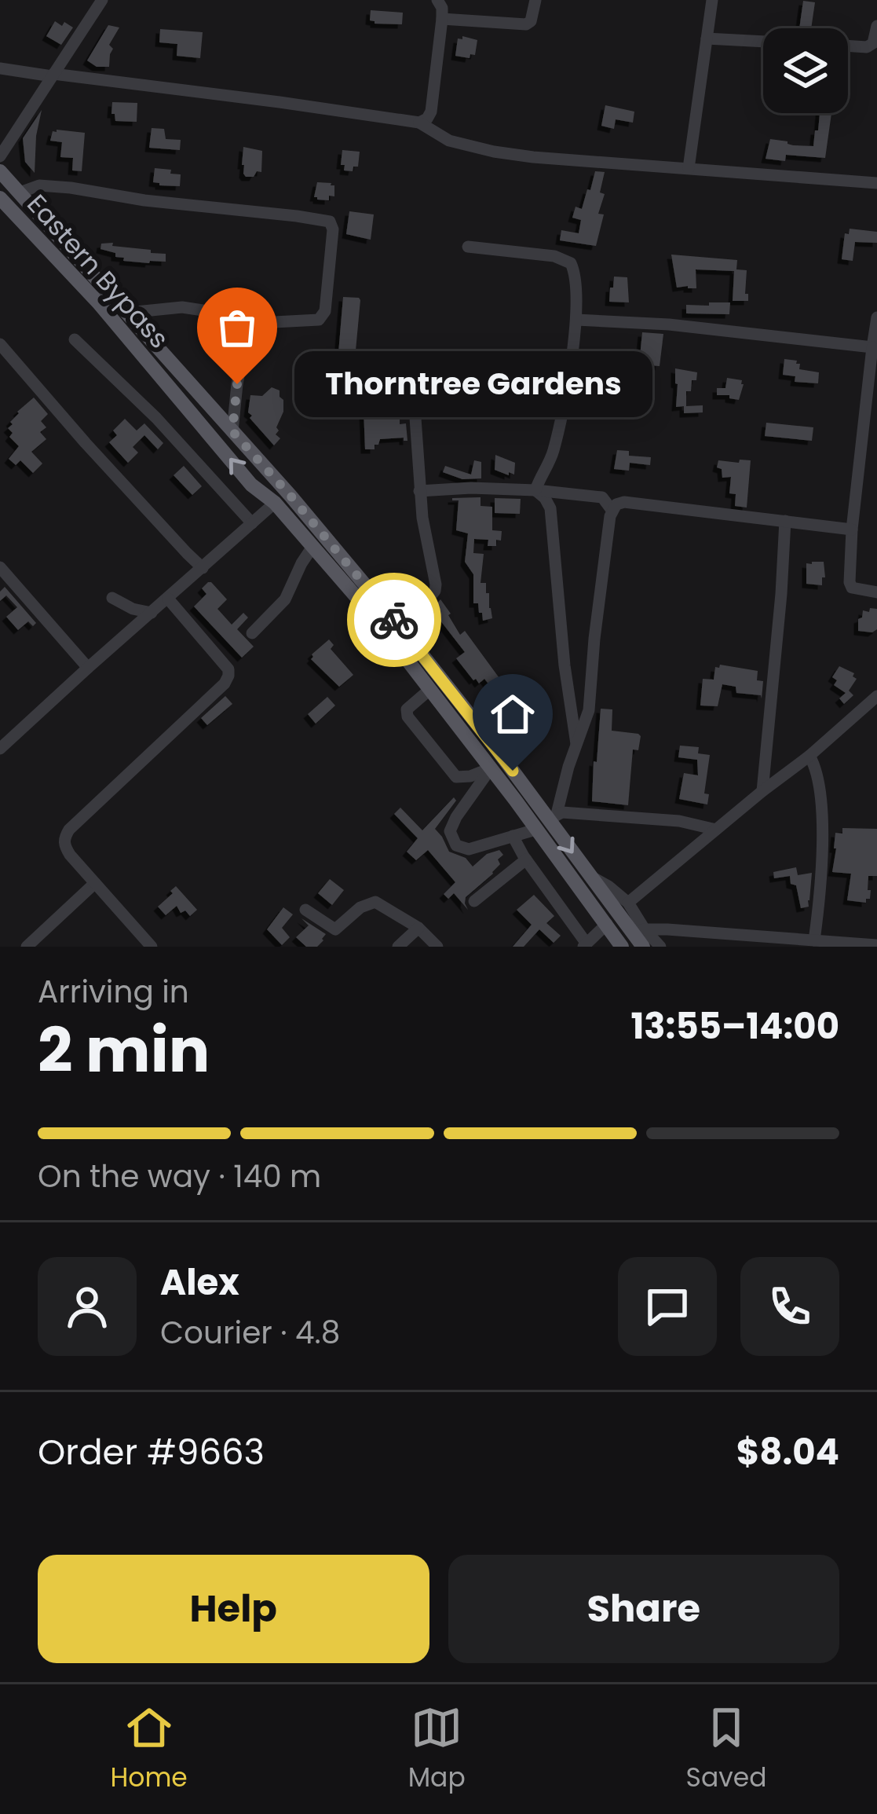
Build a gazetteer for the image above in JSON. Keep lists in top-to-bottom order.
{
  "streets": {
    "main road": ["Eastern Bypass"]
  },
  "places": ["Thorntree Gardens"],
  "page": {
    "bubble": "Thorntree Gardens",
    "heading": ["2 min", "Arriving in", "13:55–14:00"],
    "panel": [
      "Alex",
      "Courier · 4.8",
      "Order #9663",
      "$8.04"
    ],
    "bar": "On the way · 140 m",
    "buttons": ["Help", "Share"],
    "tabs": ["Home", "Map", "Saved"]
  }
}
